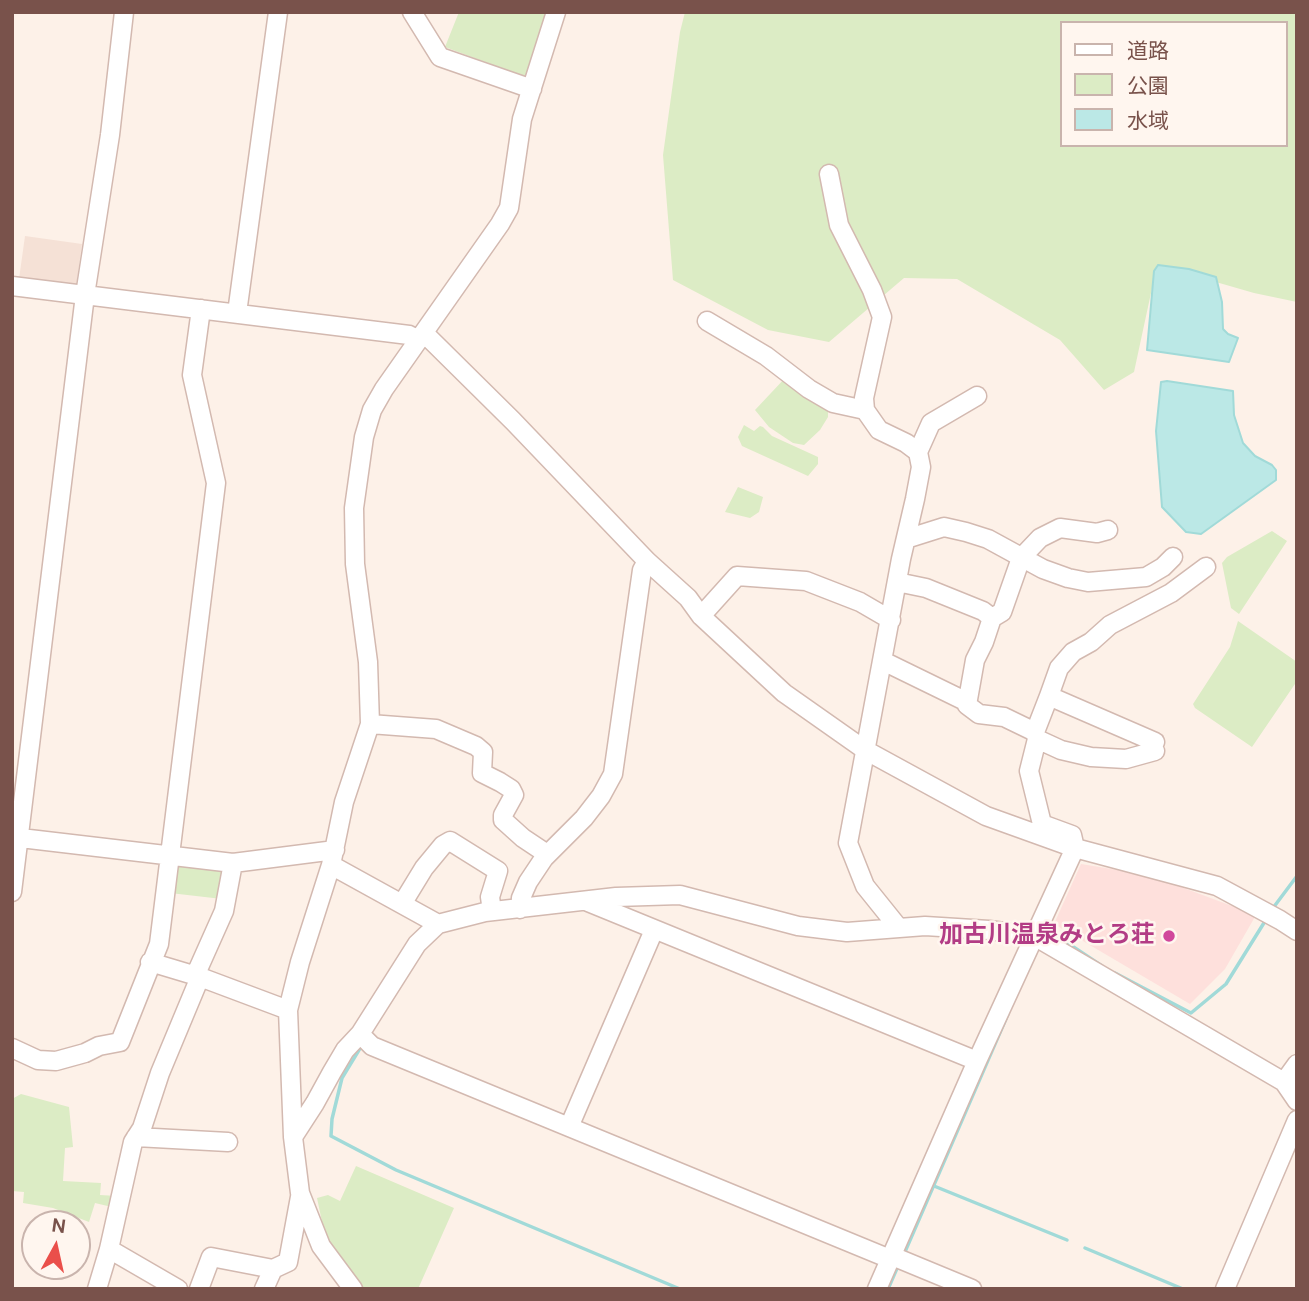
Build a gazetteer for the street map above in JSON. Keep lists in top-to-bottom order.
{
  "places": ["加古川温泉みとろ荘"],
  "legend": ["道路", "公園", "水域"],
  "north": "top"
}
